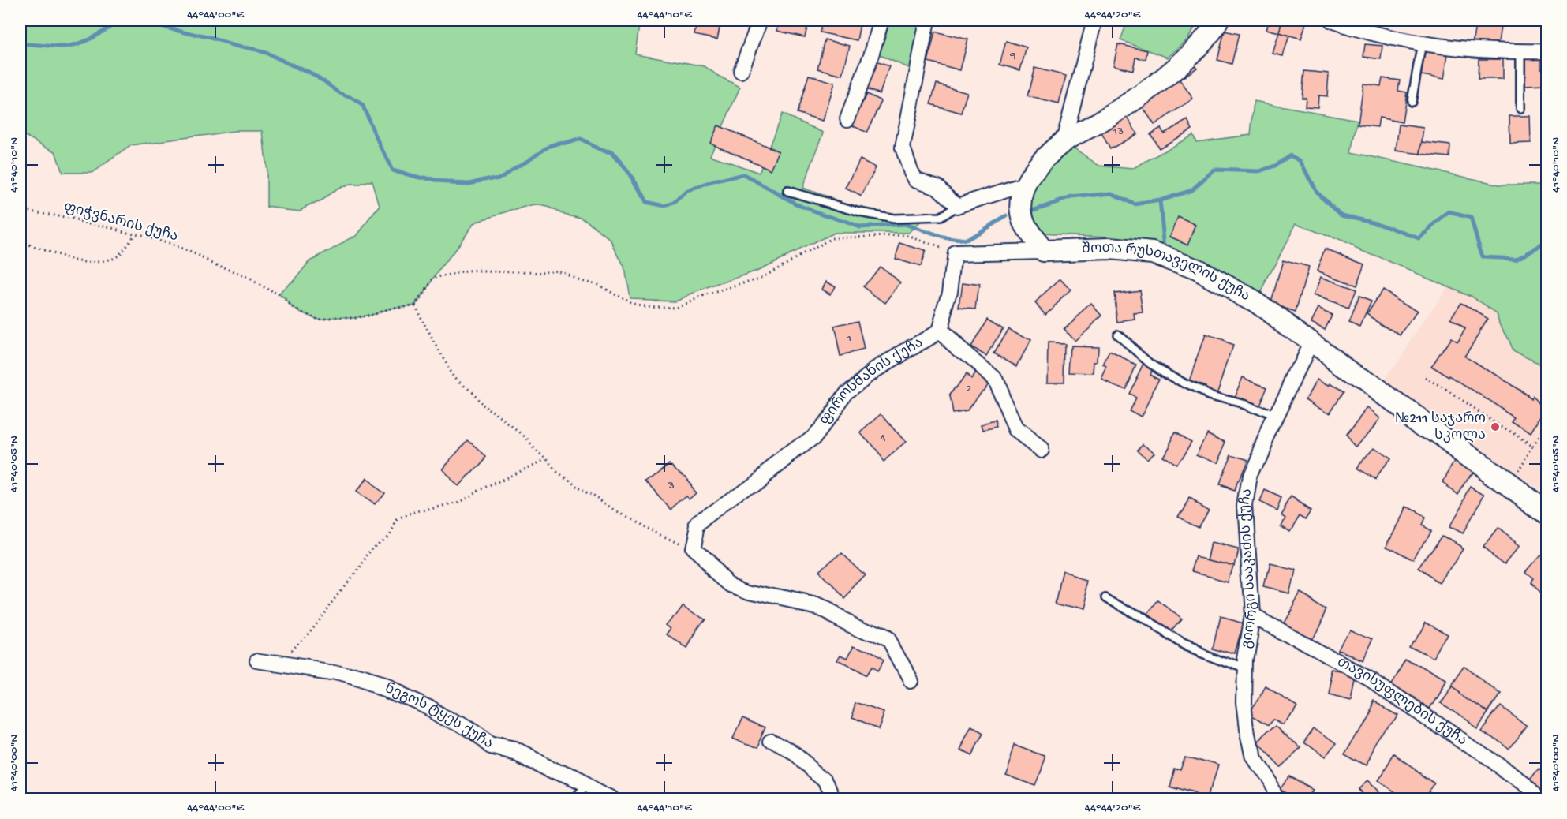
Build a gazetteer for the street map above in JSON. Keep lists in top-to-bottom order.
{
  "streets": {
    "street": [
      "შოთა რუსთაველის ქუჩა",
      "ფიროსმანის ქუჩა",
      "გიორგი სააკაძის ქუჩა",
      "თავისუფლების ქუჩა",
      "ნეგოს ტყეს ქუჩა"
    ],
    "path": ["ფიჭვნარის ქუჩა"]
  },
  "crossings": [
    ["შოთა რუსთაველის ქუჩა", "გიორგი სააკაძის ქუჩა"],
    ["გიორგი სააკაძის ქუჩა", "თავისუფლების ქუჩა"]
  ],
  "places": ["№211 საჯარო სკოლა"],
  "house_numbers": [
    "9",
    "13",
    "1",
    "2",
    "4",
    "3"
  ],
  "coordinates": [
    "44°44'00\"E",
    "44°44'10\"E",
    "44°44'20\"E",
    "41°40'10\"N",
    "41°40'05\"N",
    "41°40'00\"N"
  ]
}
